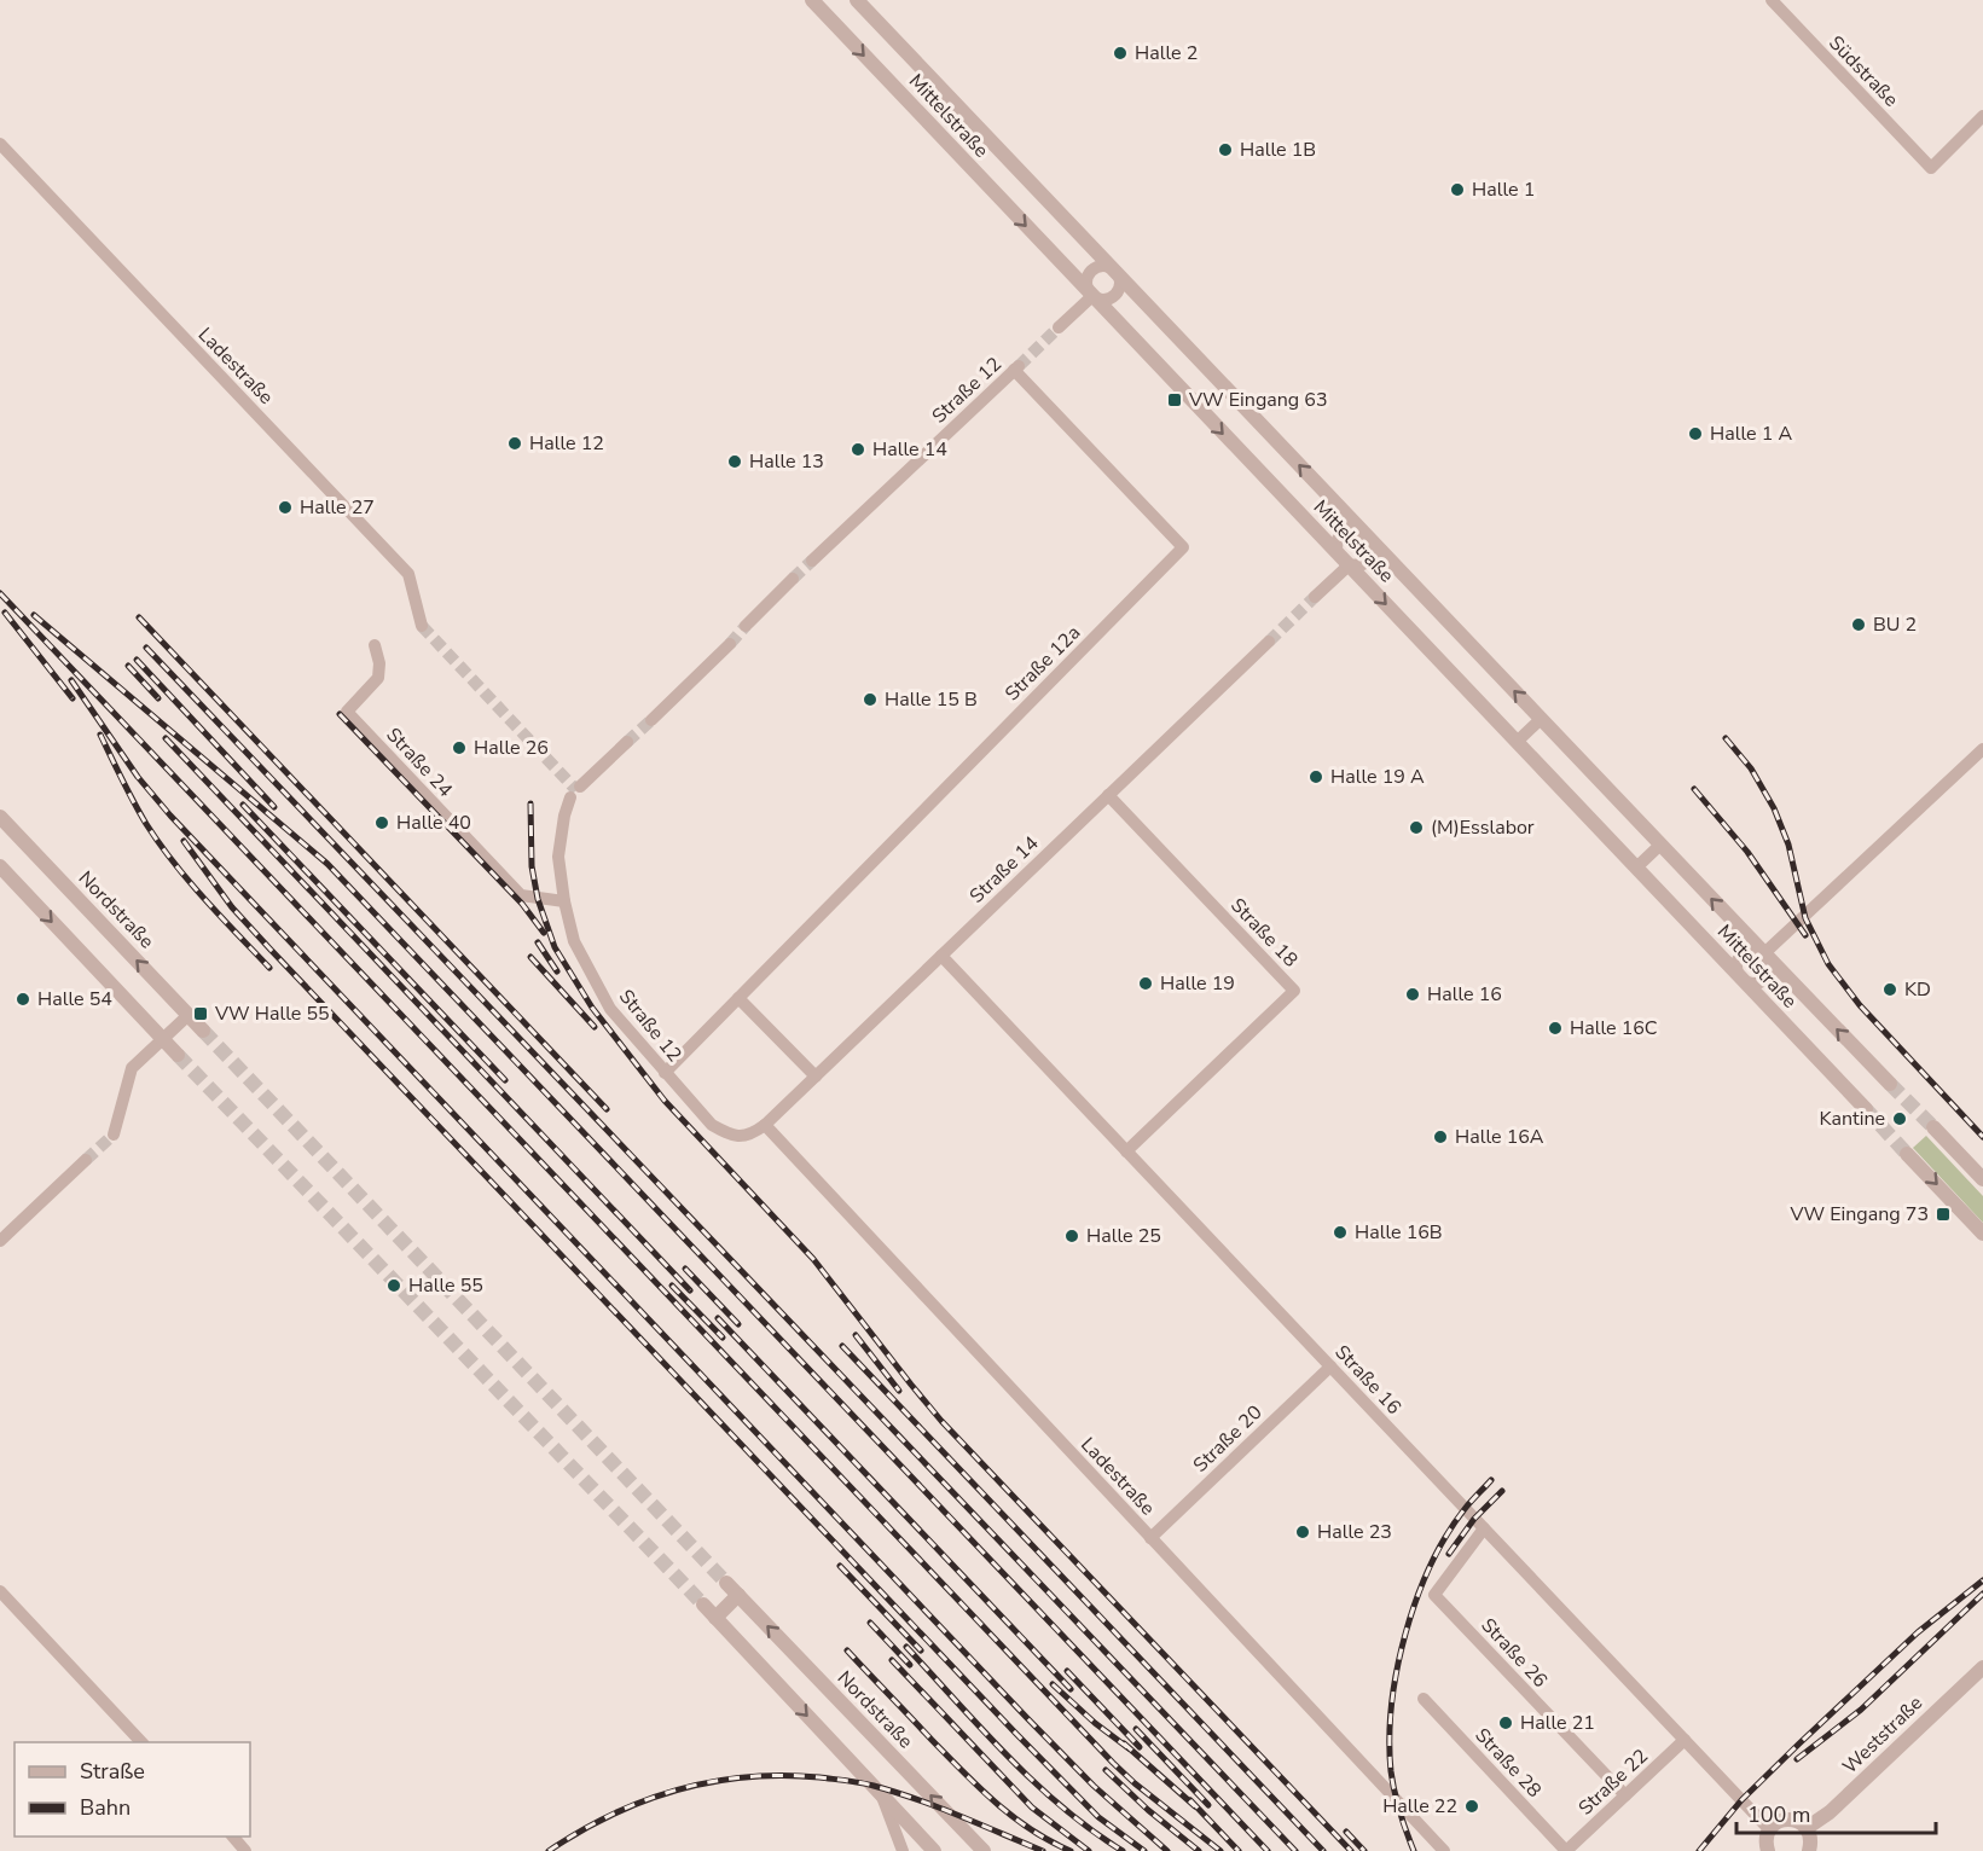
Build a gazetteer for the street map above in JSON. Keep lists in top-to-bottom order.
{
  "streets": {
    "street": [
      "Südstraße",
      "Mittelstraße",
      "Ladestraße",
      "Straße 12",
      "Straße 12a",
      "Straße 24",
      "Straße 14",
      "Nordstraße",
      "Straße 18",
      "Straße 16",
      "Straße 20",
      "Straße 26",
      "Weststraße",
      "Straße 28",
      "Straße 22"
    ]
  },
  "crossings": [
    ["Ladestraße", "Straße 12"],
    ["Ladestraße", "Straße 14"],
    ["Ladestraße", "Straße 20"],
    ["Straße 12", "Straße 12a"],
    ["Straße 12", "Straße 24"],
    ["Straße 12", "Straße 14"],
    ["Straße 14", "Straße 18"],
    ["Straße 14", "Straße 16"],
    ["Straße 18", "Straße 16"],
    ["Straße 16", "Straße 20"],
    ["Straße 16", "Straße 26"],
    ["Straße 16", "Straße 22"],
    ["Straße 26", "Straße 22"],
    ["Straße 28", "Straße 22"]
  ],
  "places": {
    "other": [
      "Halle 2",
      "Halle 1B",
      "Halle 1",
      "Halle 1 A",
      "Halle 12",
      "Halle 14",
      "Halle 13",
      "Halle 27",
      "BU 2",
      "Halle 15 B",
      "Halle 26",
      "Halle 19 A",
      "Halle 40",
      "(M)Esslabor",
      "Halle 19",
      "KD",
      "Halle 16",
      "Halle 54",
      "Halle 16C",
      "Kantine",
      "Halle 16A",
      "Halle 16B",
      "Halle 25",
      "Halle 55",
      "Halle 23",
      "Halle 21",
      "Halle 22"
    ],
    "transit": ["VW Eingang 63", "VW Halle 55", "VW Eingang 73"]
  },
  "legend": ["Straße", "Bahn"],
  "scale_bar": "100 m"
}
